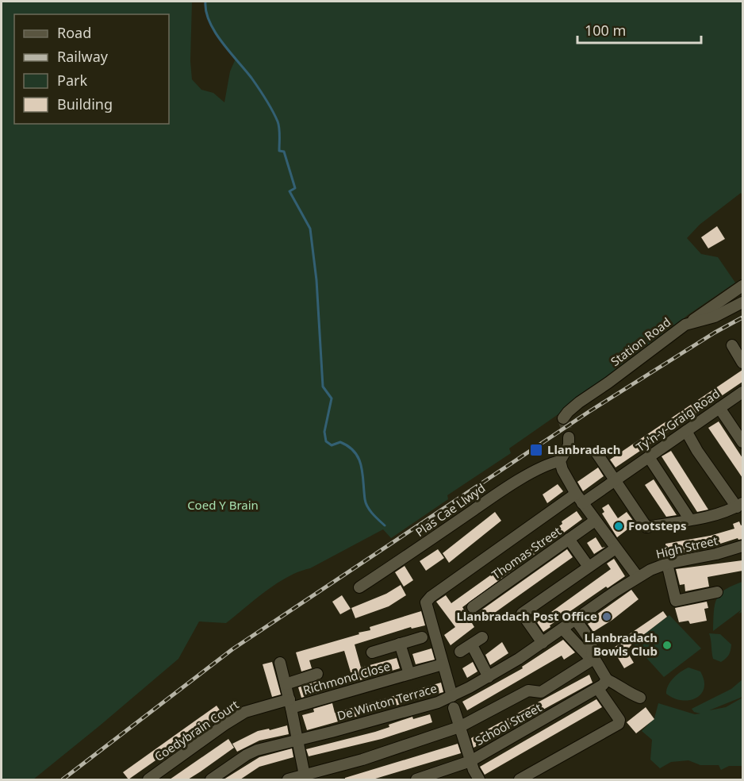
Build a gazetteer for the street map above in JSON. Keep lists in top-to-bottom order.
{
  "streets": {
    "street": [
      "Station Road",
      "Ty'n-y-Graig Road",
      "Plas Cae Llwyd",
      "High Street",
      "Thomas Street",
      "Richmond Close",
      "De Winton Terrace",
      "School Street",
      "Coedybrain Court"
    ]
  },
  "crossings": [
    ["Ty'n-y-Graig Road", "Richmond Close"],
    ["High Street", "De Winton Terrace"],
    ["Richmond Close", "Coedybrain Court"]
  ],
  "parks": ["Coed Y Brain"],
  "places": {
    "transit": ["Llanbradach"],
    "other": ["Footsteps", "Llanbradach Post Office", "Llanbradach Bowls Club"]
  },
  "legend": [
    "Road",
    "Railway",
    "Park",
    "Building"
  ],
  "scale_bar": "100 m"
}
